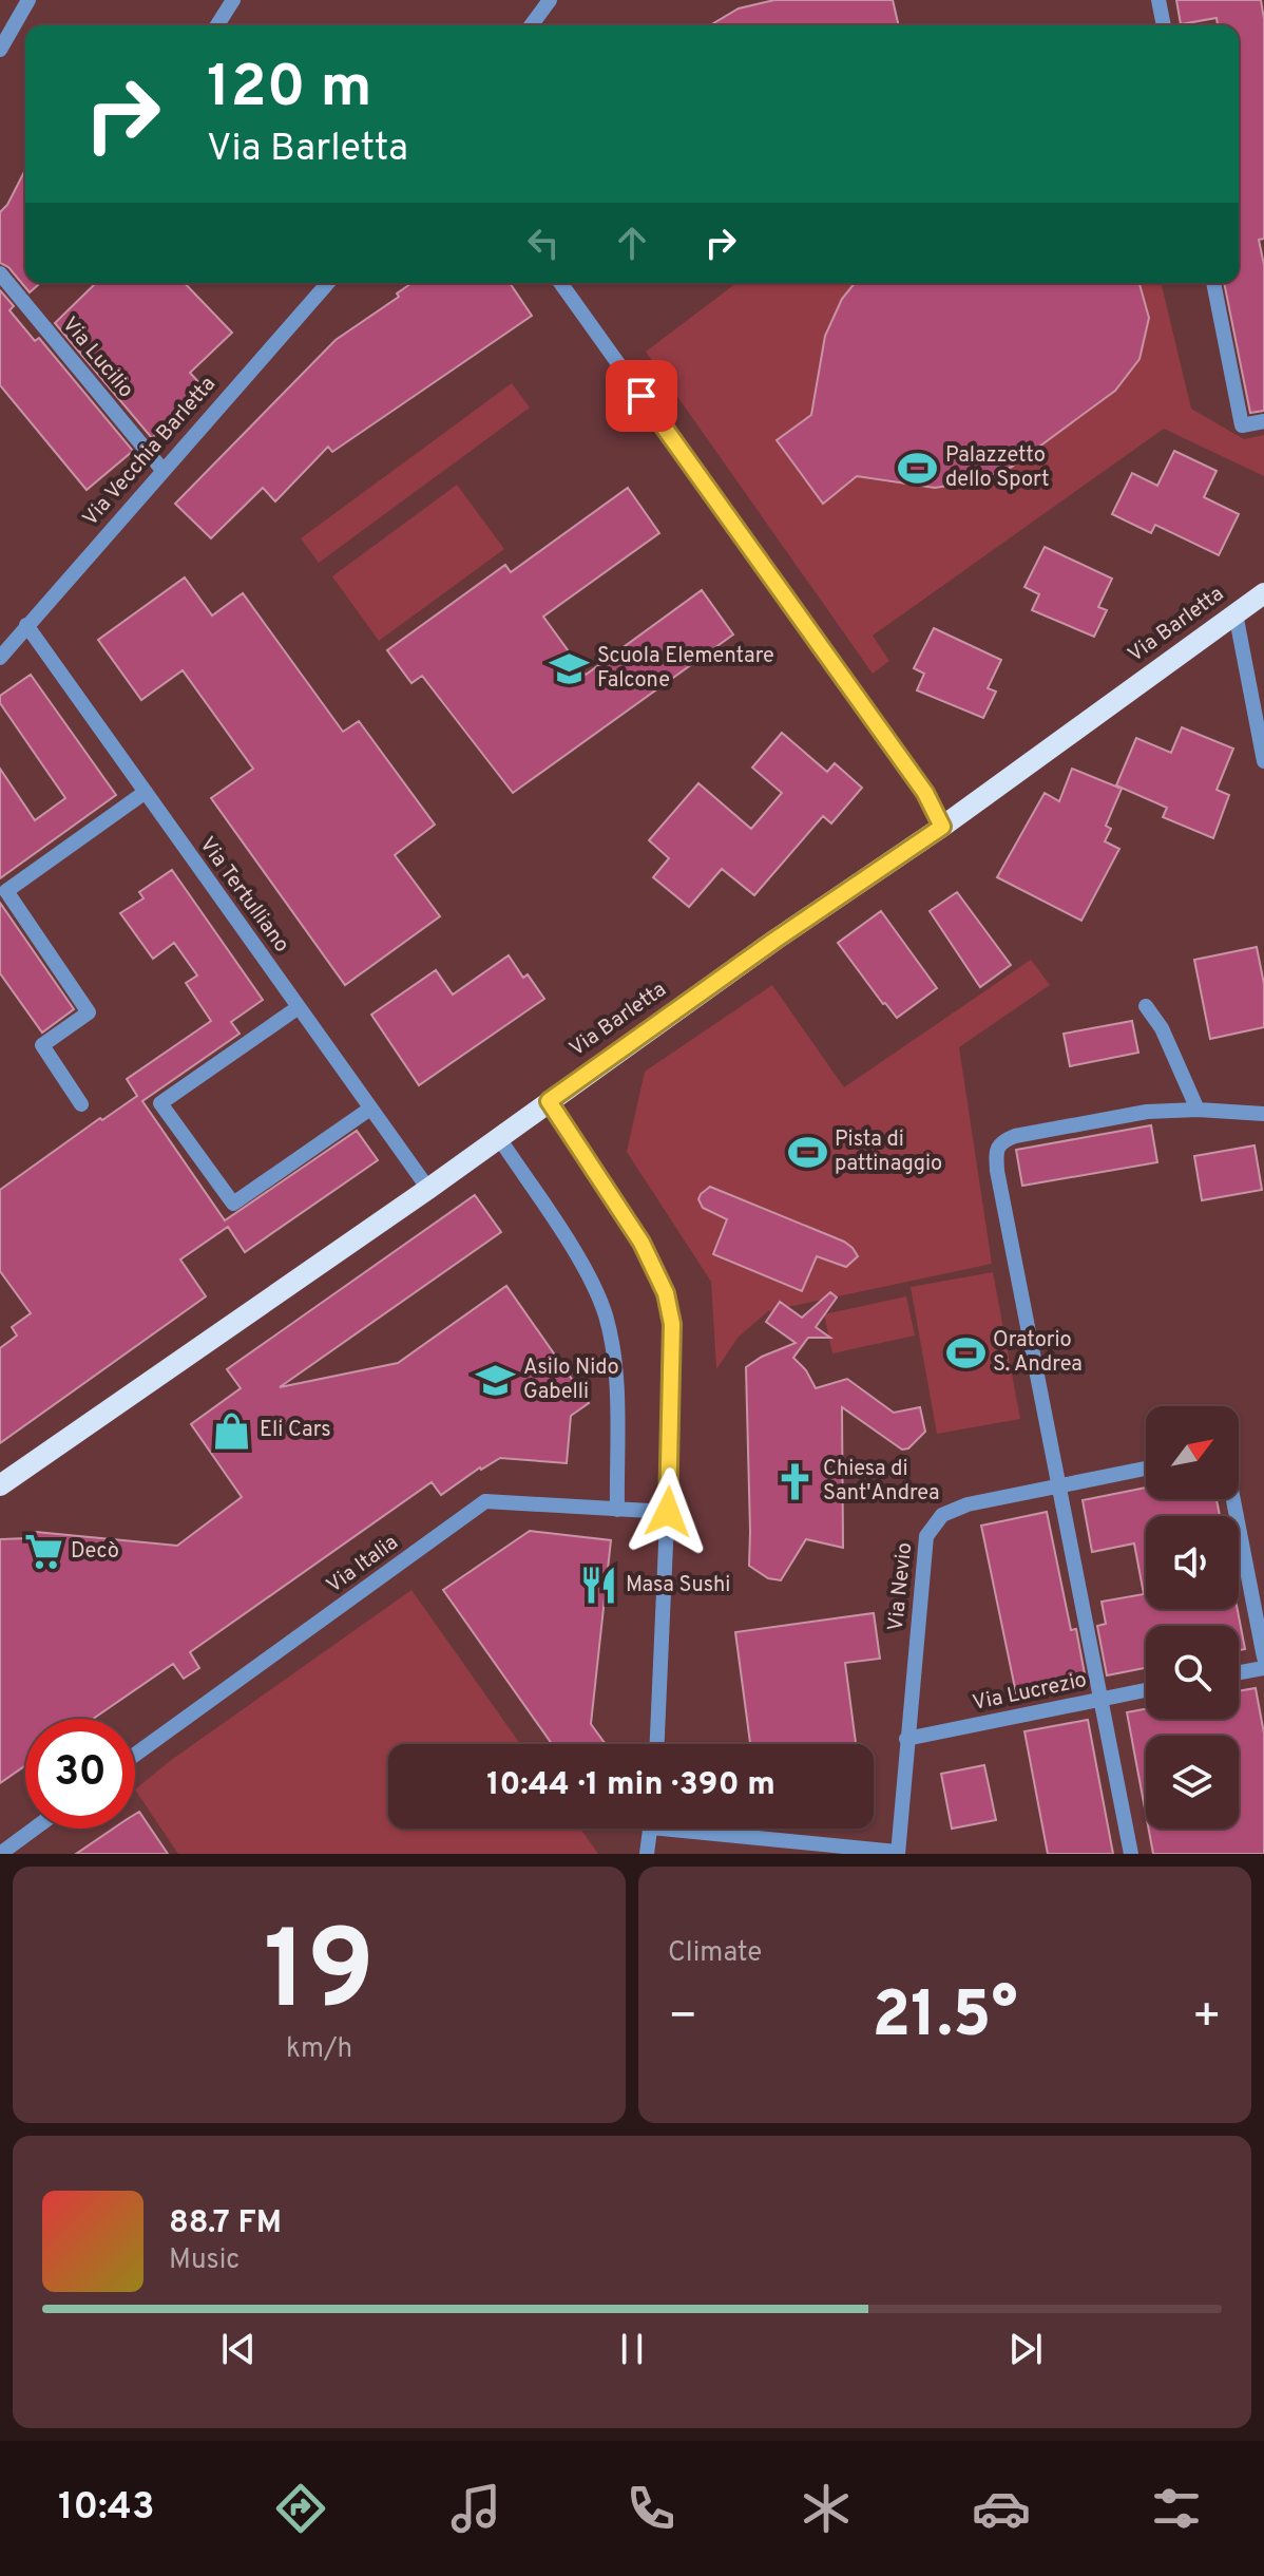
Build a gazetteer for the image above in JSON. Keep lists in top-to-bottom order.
{
  "streets": {
    "main road": ["Via Barletta"],
    "street": [
      "Via Lucilio",
      "Via Vecchia Barletta",
      "Via Tertulliano",
      "Via Italia",
      "Via Nevio",
      "Via Lucrezio"
    ]
  },
  "crossings": [
    ["Via Lucilio", "Via Vecchia Barletta"],
    ["Via Vecchia Barletta", "Via Tertulliano"],
    ["Via Barletta", "Via Tertulliano"],
    ["Via Nevio", "Via Lucrezio"]
  ],
  "places": {
    "sports": ["Palazzetto dello Sport", "Pista di pattinaggio", "Oratorio S. Andrea"],
    "school or university": ["Scuola Elementare Falcone", "Asilo Nido Gabelli"],
    "shop": ["Eli Cars"],
    "church": ["Chiesa di Sant'Andrea"],
    "supermarket": ["Decò"],
    "restaurant": ["Masa Sushi"]
  },
  "north": "top right",
  "page": {
    "turn": ["120 m", "Via Barletta"],
    "limit": "30",
    "trip": "10:44 · 1 min · 390 m",
    "tile": [
      ["19", "km/h"],
      "Climate"
    ],
    "heat": ["−", "21.5°", "+"],
    "song": ["88.7 FM", "Music"],
    "tabs": "10:43"
  }
}
